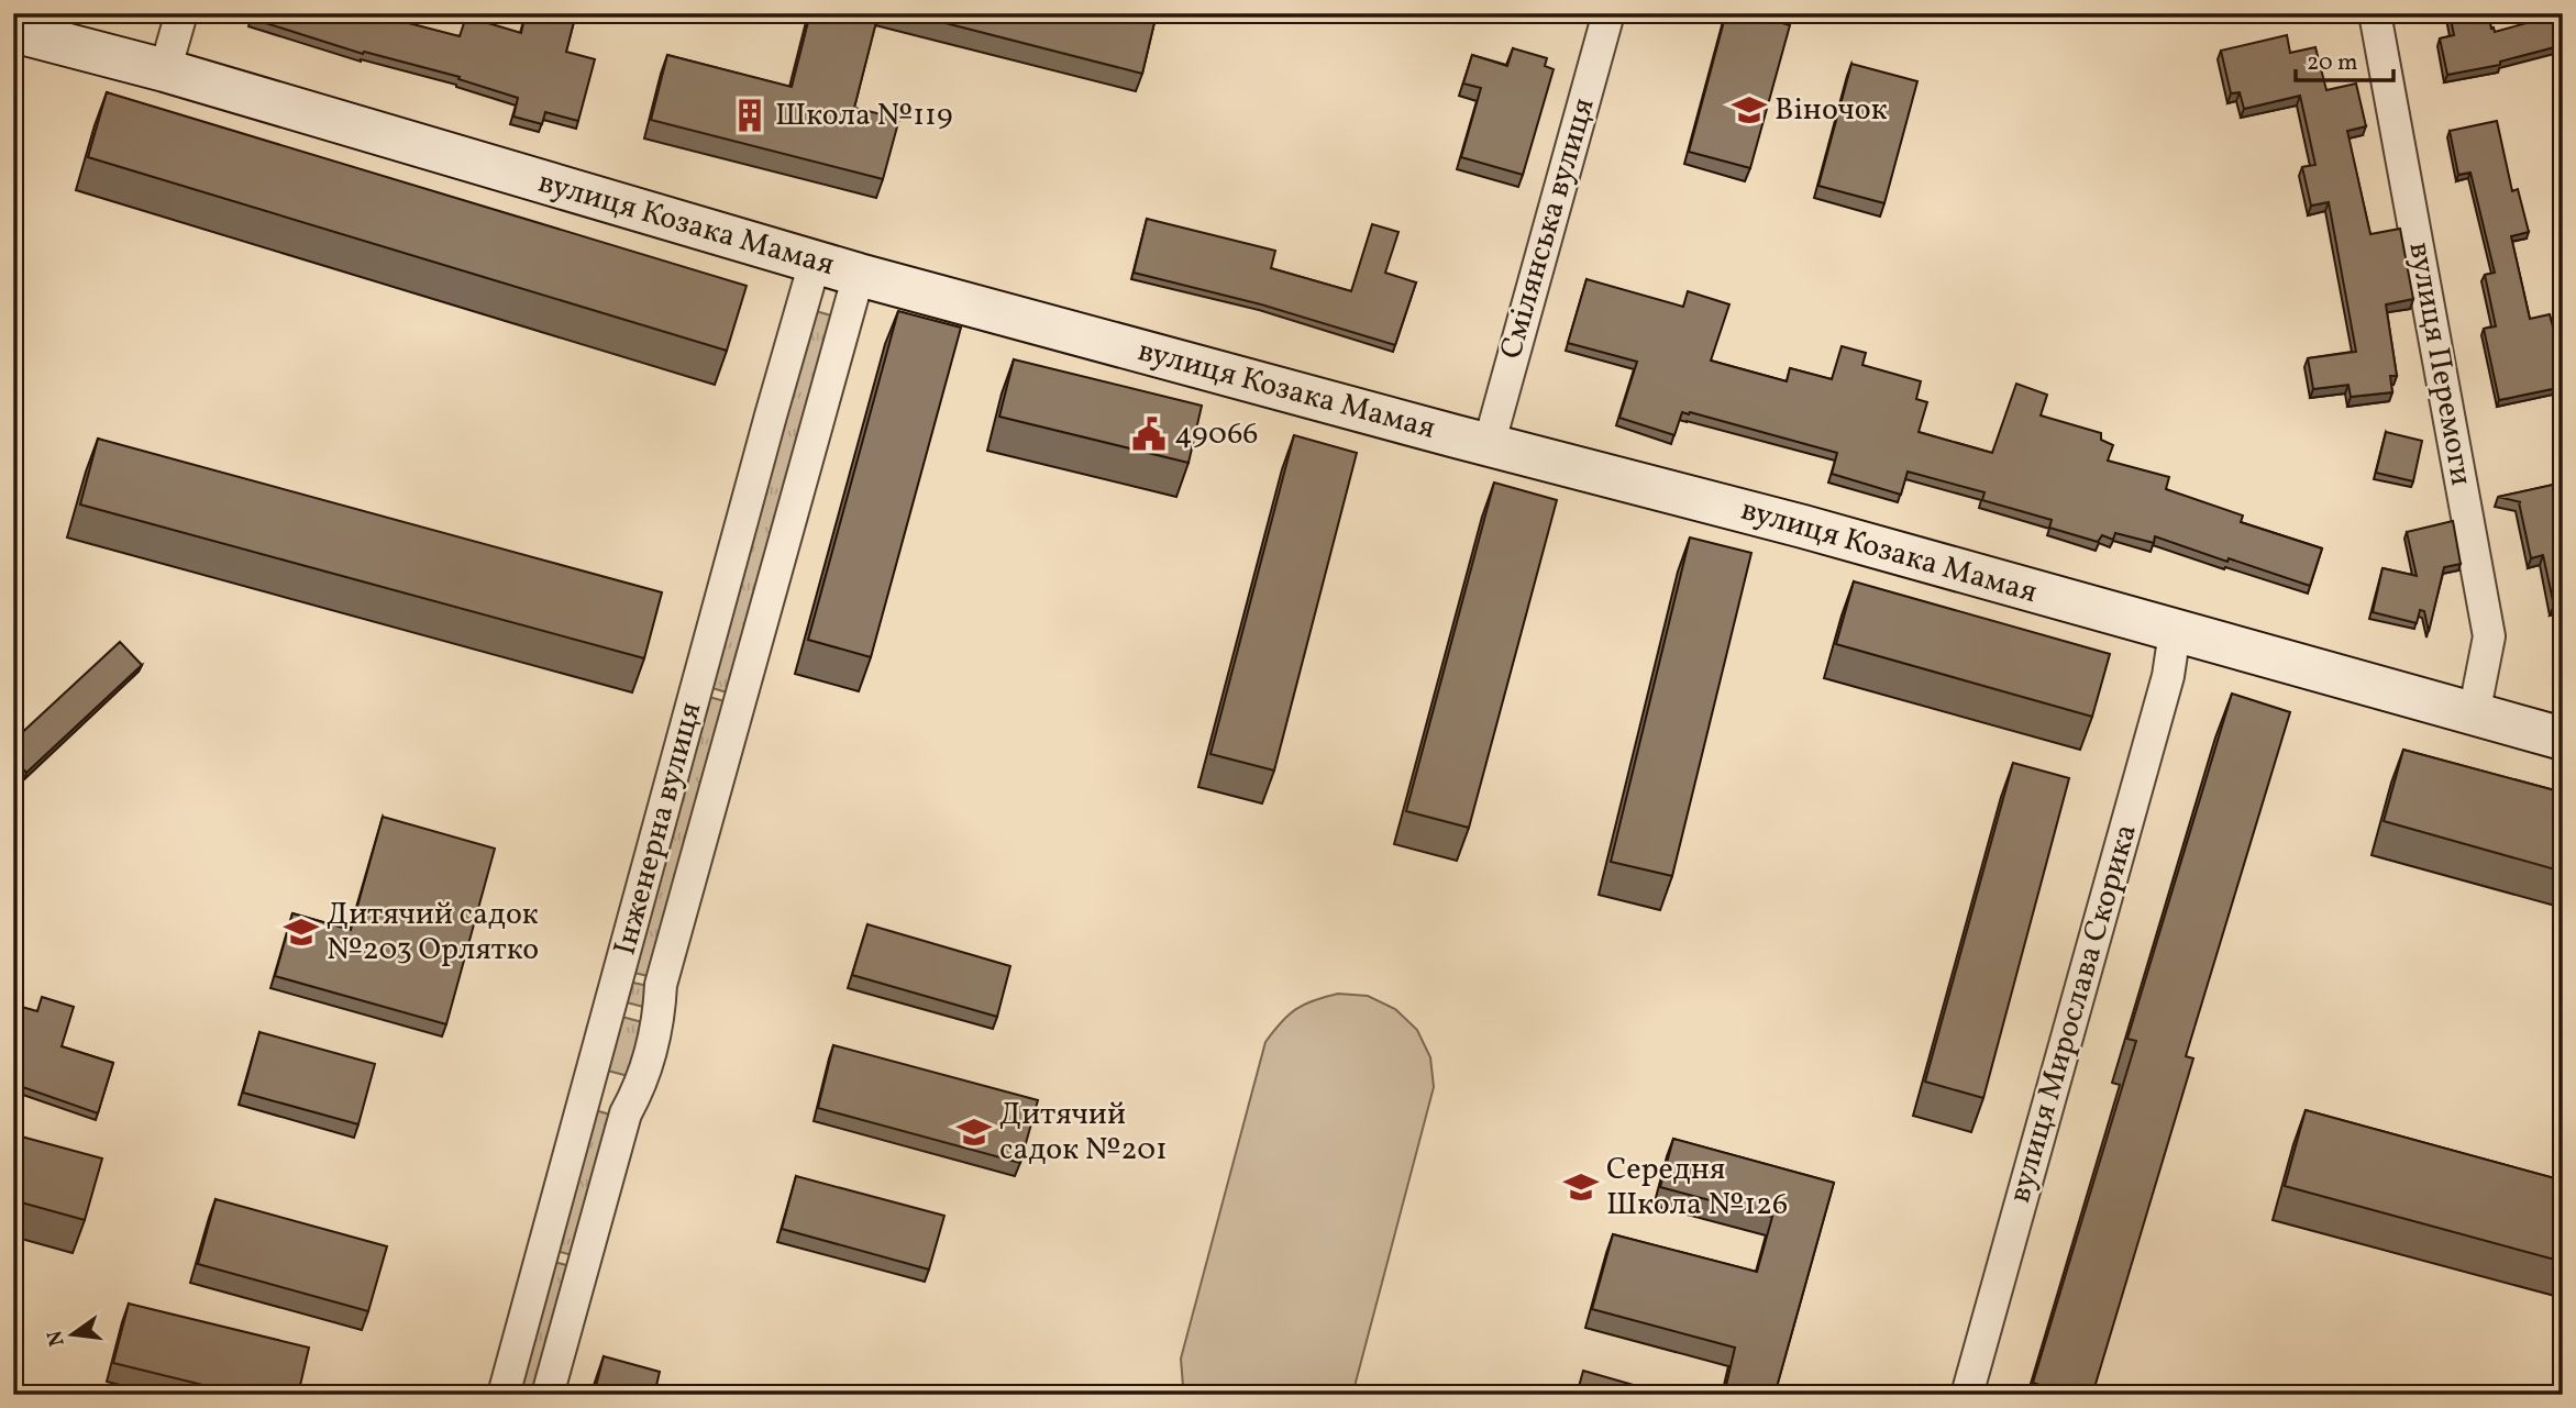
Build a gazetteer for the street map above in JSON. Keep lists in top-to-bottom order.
{
  "streets": {
    "street": [
      "вулиця Козака Мамая",
      "Смілянська вулиця",
      "вулиця Перемоги",
      "Інженерна вулиця",
      "вулиця Мирослава Скорика"
    ]
  },
  "crossings": [
    ["вулиця Козака Мамая", "Смілянська вулиця"],
    ["вулиця Козака Мамая", "вулиця Перемоги"],
    ["вулиця Козака Мамая", "Інженерна вулиця"],
    ["вулиця Козака Мамая", "вулиця Мирослава Скорика"]
  ],
  "places": {
    "school or university": [
      "Віночок",
      "Дитячий садок №203 Орлятко",
      "Дитячий садок №201",
      "Середня Школа №126"
    ],
    "building": ["Школа №119"],
    "public building": ["49066"]
  },
  "scale_bar": "20 m",
  "north": "left"
}
